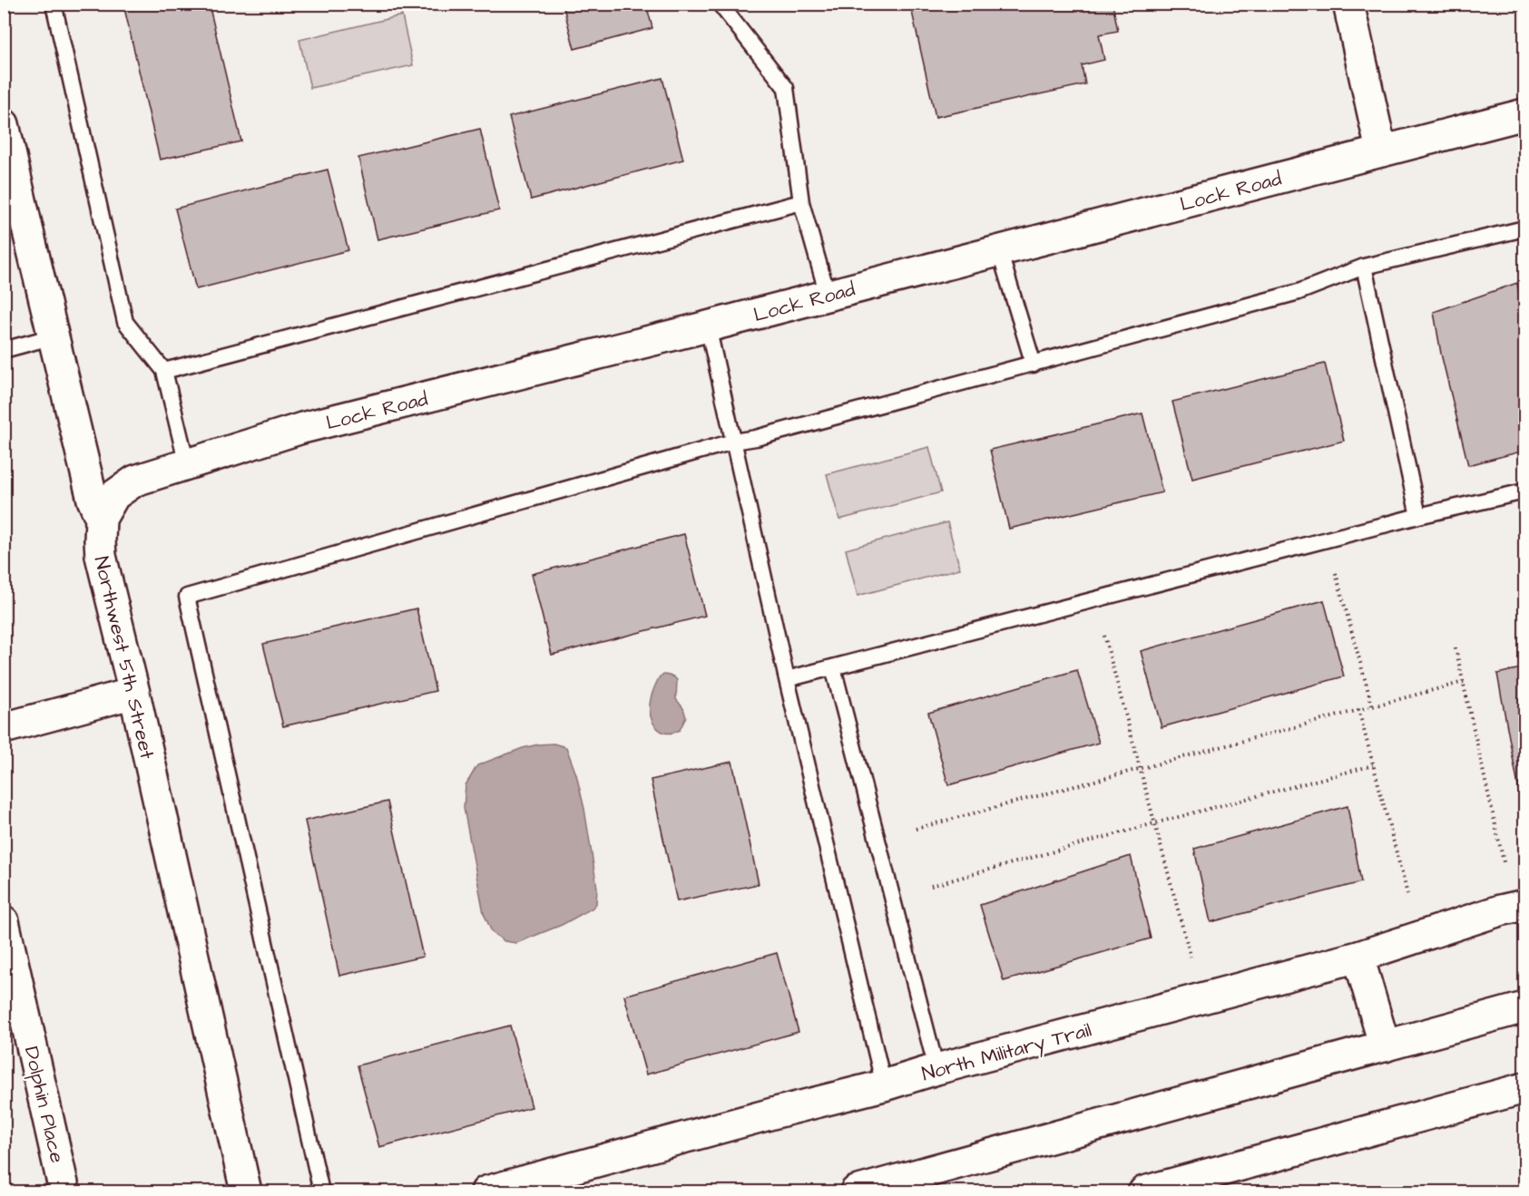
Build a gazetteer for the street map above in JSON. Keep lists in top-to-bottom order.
{
  "streets": {
    "street": [
      "Lock Road",
      "Northwest 5th Street",
      "North Military Trail",
      "Dolphin Place"
    ]
  },
  "crossings": [
    ["Lock Road", "Northwest 5th Street"]
  ]
}
